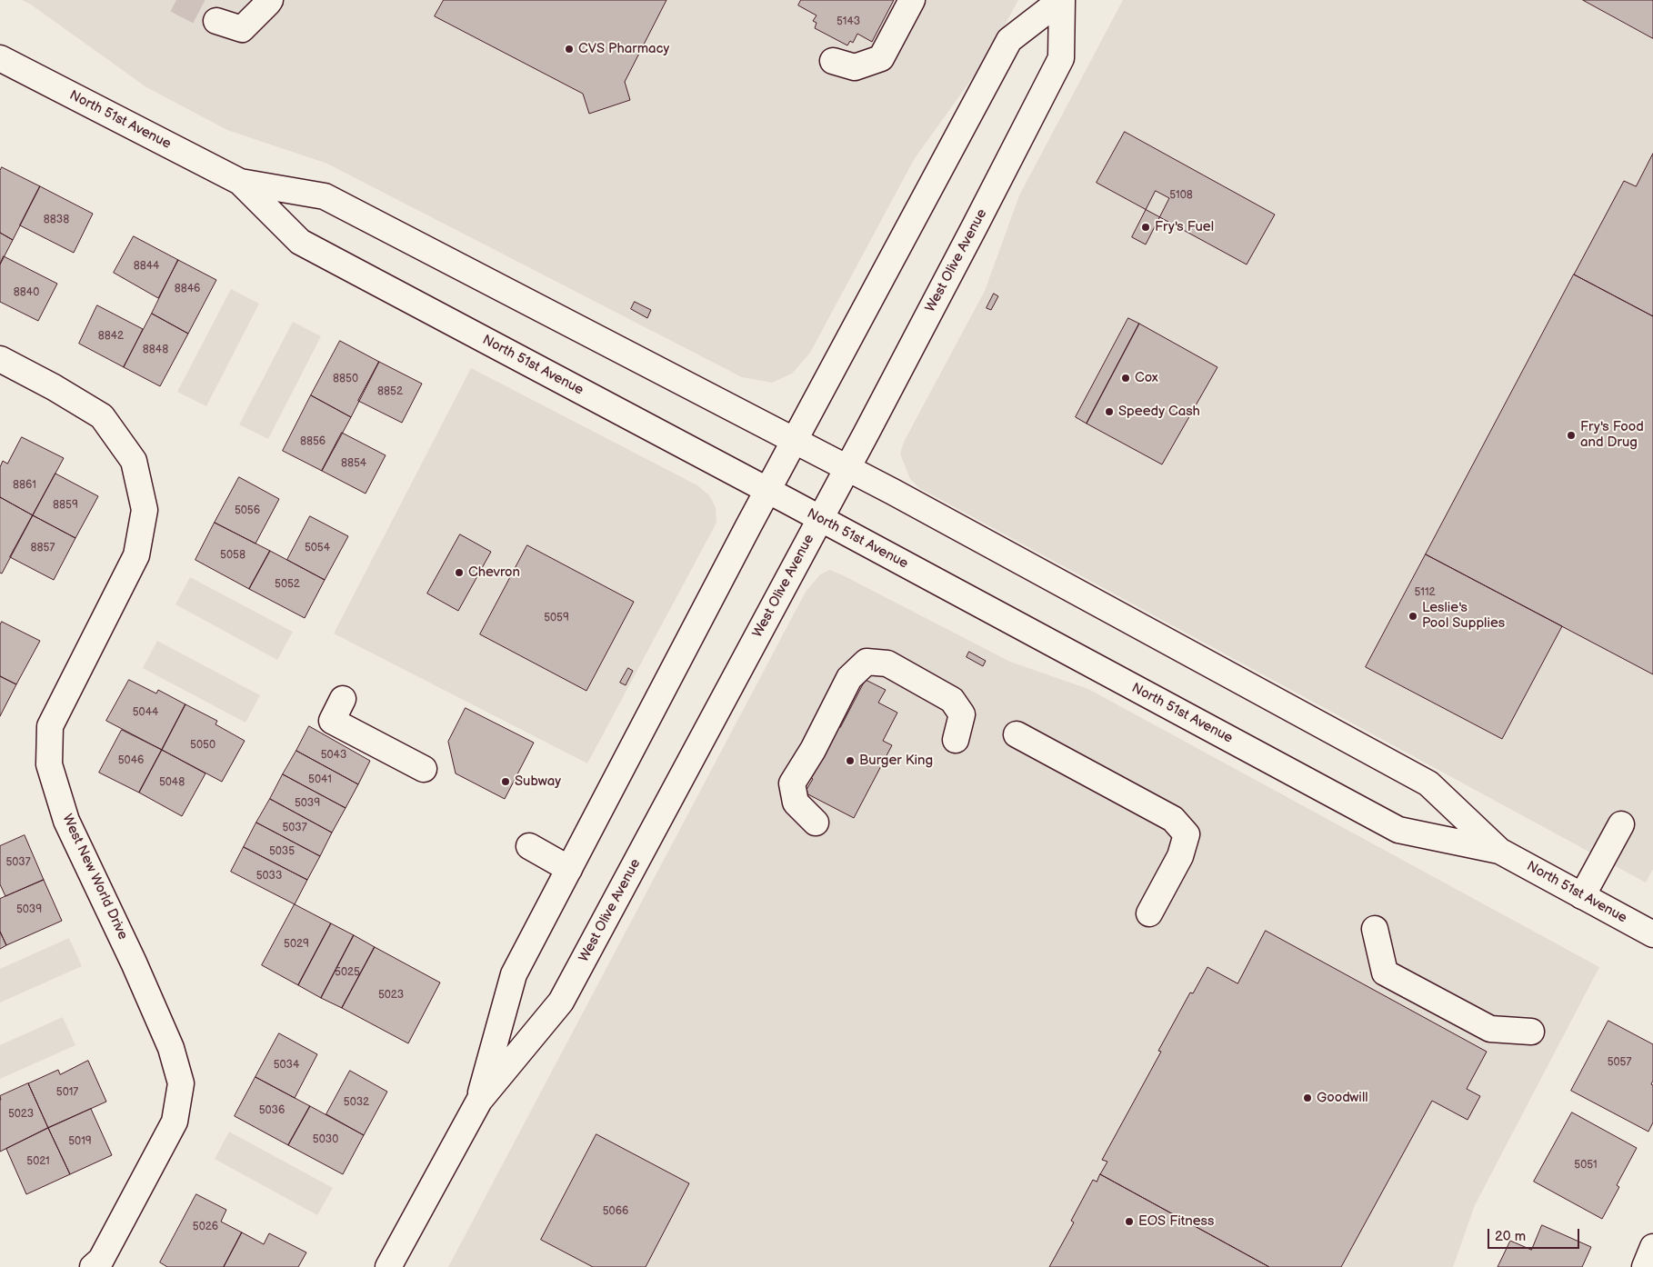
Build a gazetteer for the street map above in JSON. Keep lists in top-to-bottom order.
{
  "streets": {
    "main road": ["North 51st Avenue", "West Olive Avenue", "West New World Drive"]
  },
  "crossings": [
    ["North 51st Avenue", "West Olive Avenue"]
  ],
  "places": [
    "CVS Pharmacy",
    "Fry's Fuel",
    "Cox",
    "Speedy Cash",
    "Fry's Food and Drug",
    "Chevron",
    "Leslie's Pool Supplies",
    "Burger King",
    "Subway",
    "Goodwill",
    "EOS Fitness"
  ],
  "house_numbers": [
    "5143",
    "5108",
    "8838",
    "8844",
    "8846",
    "8840",
    "8842",
    "8848",
    "8850",
    "8852",
    "8856",
    "8854",
    "8861",
    "8859",
    "5056",
    "8857",
    "5054",
    "5058",
    "5052",
    "5112",
    "5059",
    "5044",
    "5050",
    "5043",
    "5046",
    "5041",
    "5048",
    "5039",
    "5037",
    "5035",
    "5037",
    "5033",
    "5039",
    "5029",
    "5025",
    "5023",
    "5057",
    "5034",
    "5017",
    "5032",
    "5036",
    "5023",
    "5030",
    "5019",
    "5021",
    "5051",
    "5066",
    "5026"
  ],
  "scale_bar": "20 m"
}
